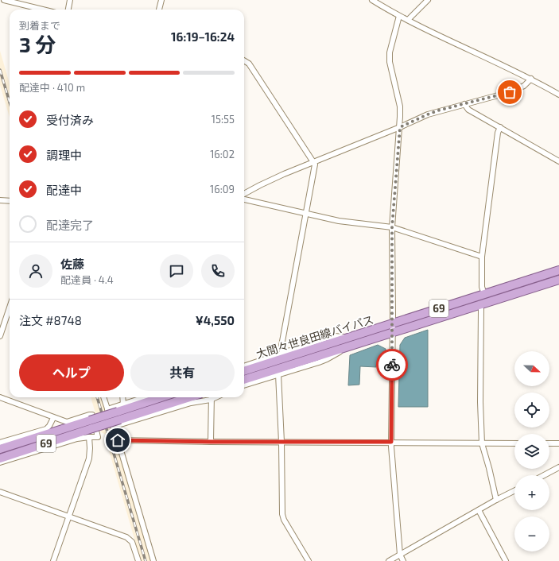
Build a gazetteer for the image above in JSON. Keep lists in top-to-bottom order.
{
  "streets": {
    "main road": ["69", "大間々世良田線バイパス"]
  },
  "north": "right",
  "page": {
    "heading": ["3 分", "到着まで", "16:19–16:24"],
    "panel": [
      "佐藤",
      "配達員 · 4.4",
      "注文 #8748",
      "¥4,550"
    ],
    "bar": "配達中 · 410 m",
    "list": [
      ["受付済み", "15:55"],
      ["調理中", "16:02"],
      ["配達中", "16:09"],
      "配達完了"
    ],
    "buttons": ["ヘルプ", "共有"],
    "map_buttons": ["+", "−"]
  }
}
